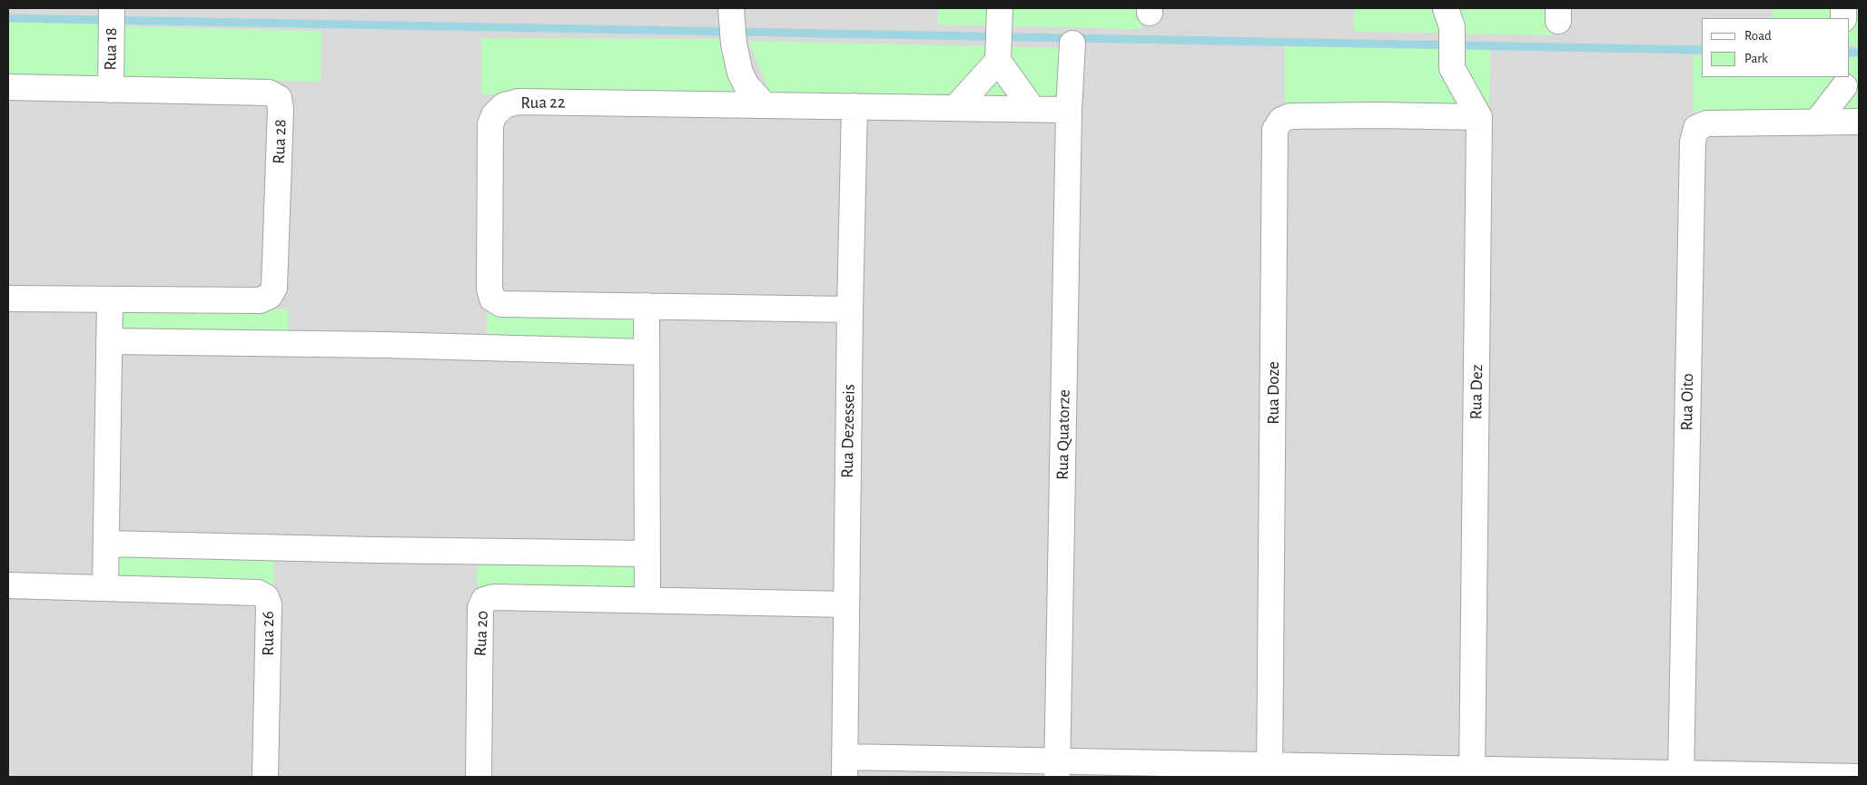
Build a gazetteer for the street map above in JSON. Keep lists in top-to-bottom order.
{
  "streets": {
    "street": [
      "Rua 18",
      "Rua 22",
      "Rua 28",
      "Rua Dez",
      "Rua Doze",
      "Rua Oito",
      "Rua Dezesseis",
      "Rua Quatorze",
      "Rua 26",
      "Rua 20"
    ]
  },
  "crossings": [
    ["Rua 18", "Rua 28"],
    ["Rua 22", "Rua Dezesseis"],
    ["Rua Dez", "Rua Doze"],
    ["Rua Dezesseis", "Rua Quatorze"],
    ["Rua Dezesseis", "Rua 20"]
  ],
  "legend": ["Road", "Park"]
}
